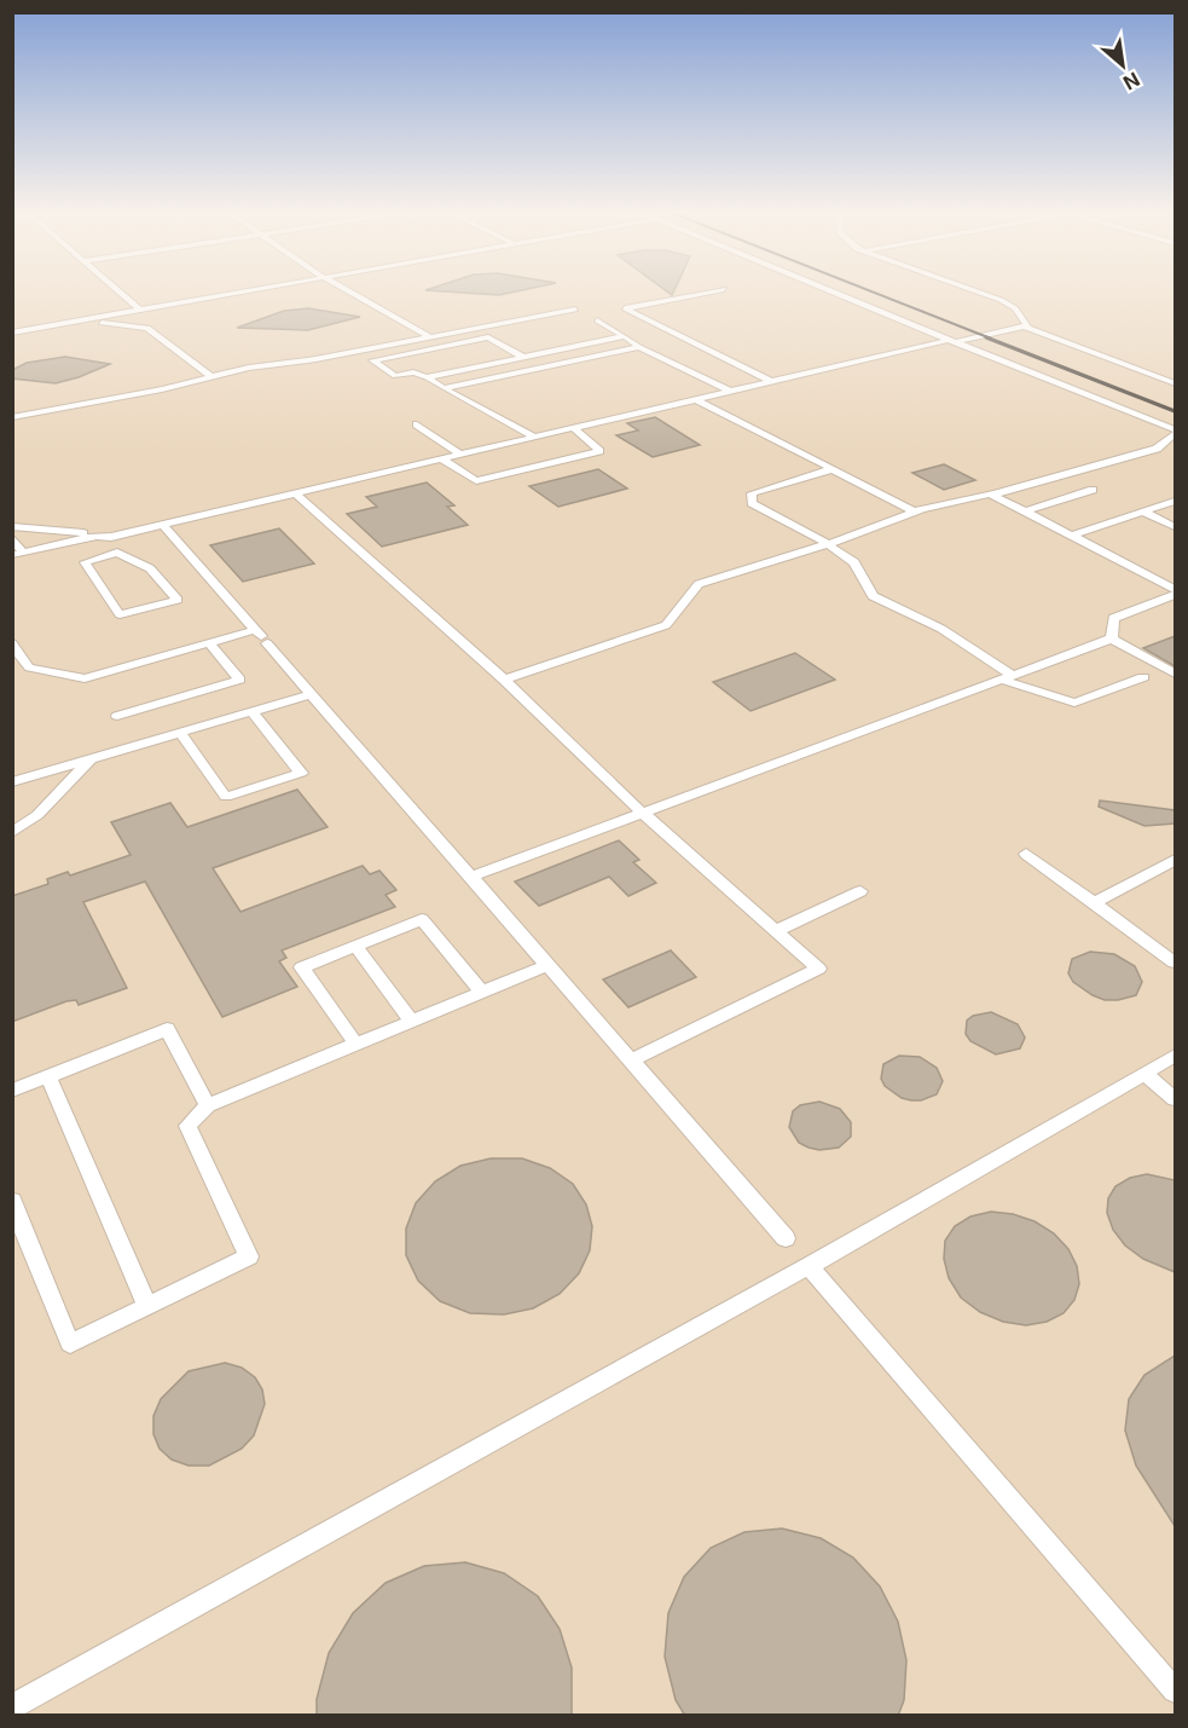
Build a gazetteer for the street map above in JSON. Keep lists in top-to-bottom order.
{
  "north": "bottom right"
}
